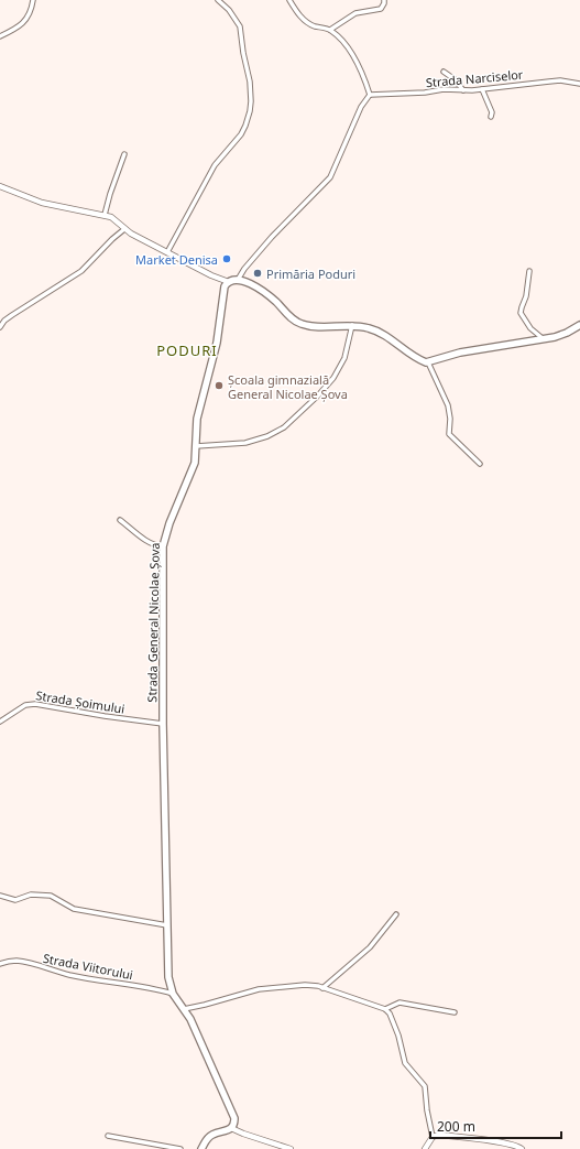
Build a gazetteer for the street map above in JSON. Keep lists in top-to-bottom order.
{
  "streets": {
    "main road": ["Strada General Nicolae Șova"],
    "street": ["Strada Narciselor", "Strada Șoimului", "Strada Viitorului"]
  },
  "crossings": [
    ["Strada General Nicolae Șova", "Strada Șoimului"],
    ["Strada General Nicolae Șova", "Strada Viitorului"]
  ],
  "districts": ["PODURI"],
  "places": ["Market Denisa", "Primăria Poduri", "Școala gimnazială General Nicolae Șova"],
  "scale_bar": "200 m"
}
